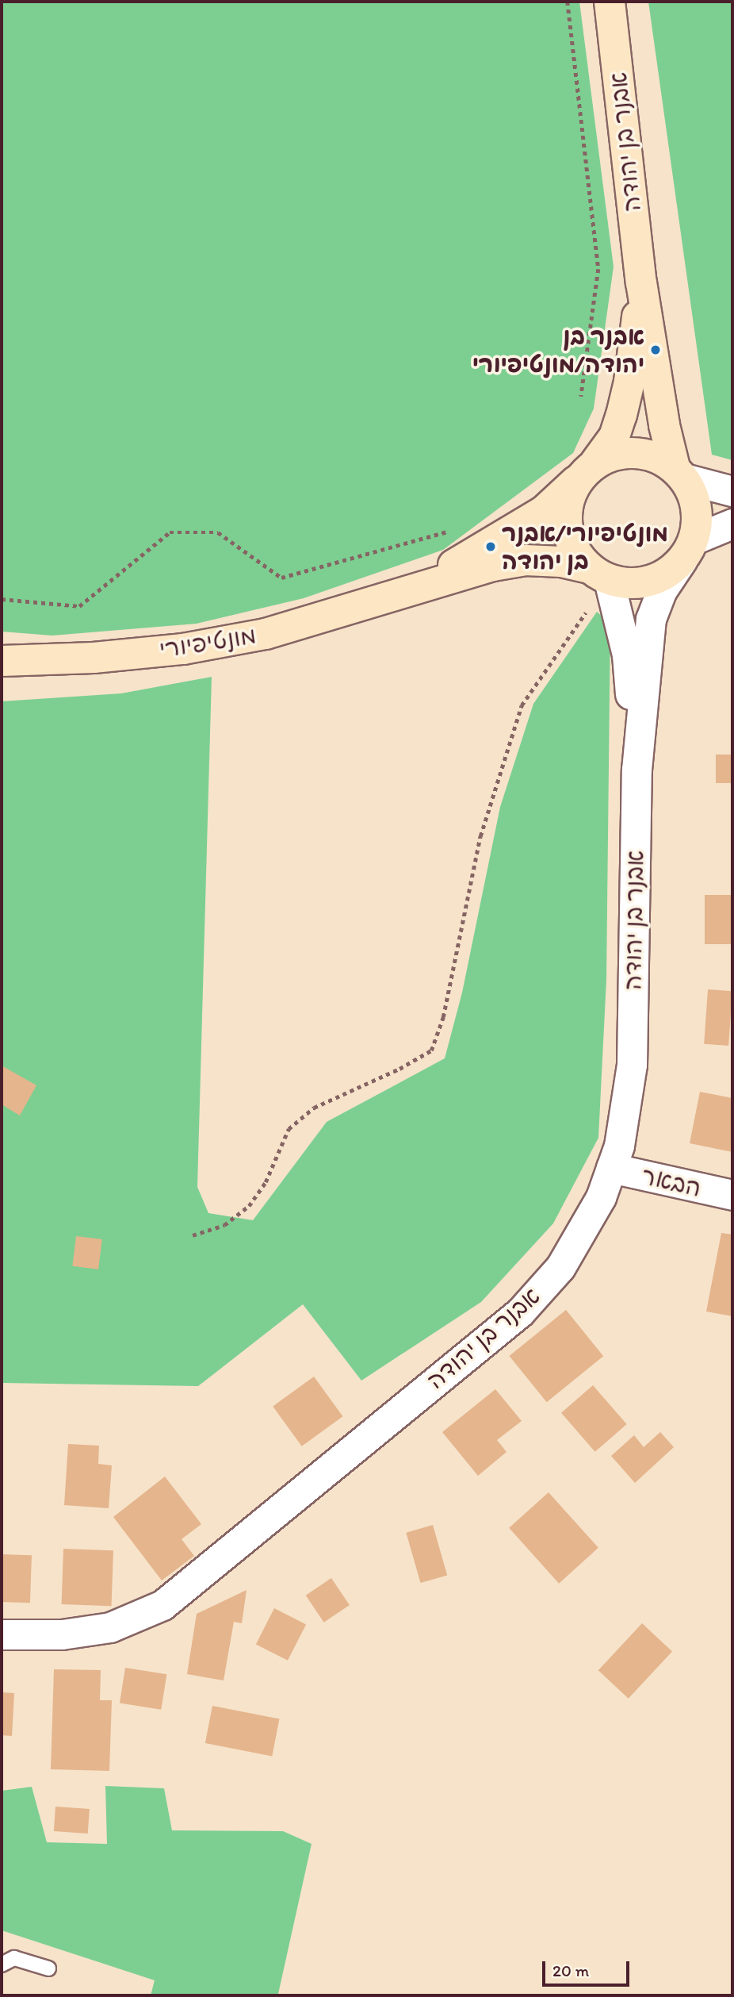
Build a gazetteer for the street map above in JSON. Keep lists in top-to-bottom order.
{
  "streets": {
    "street": ["אבנר בן יהודה", "מונטיפיורי", "הבאר"]
  },
  "crossings": [
    ["אבנר בן יהודה", "מונטיפיורי"],
    ["אבנר בן יהודה", "הבאר"]
  ],
  "places": ["אבנר בן יהודה/מונטיפיורי", "מונטיפיורי/אבנר בן יהודה"],
  "scale_bar": "20 m"
}
